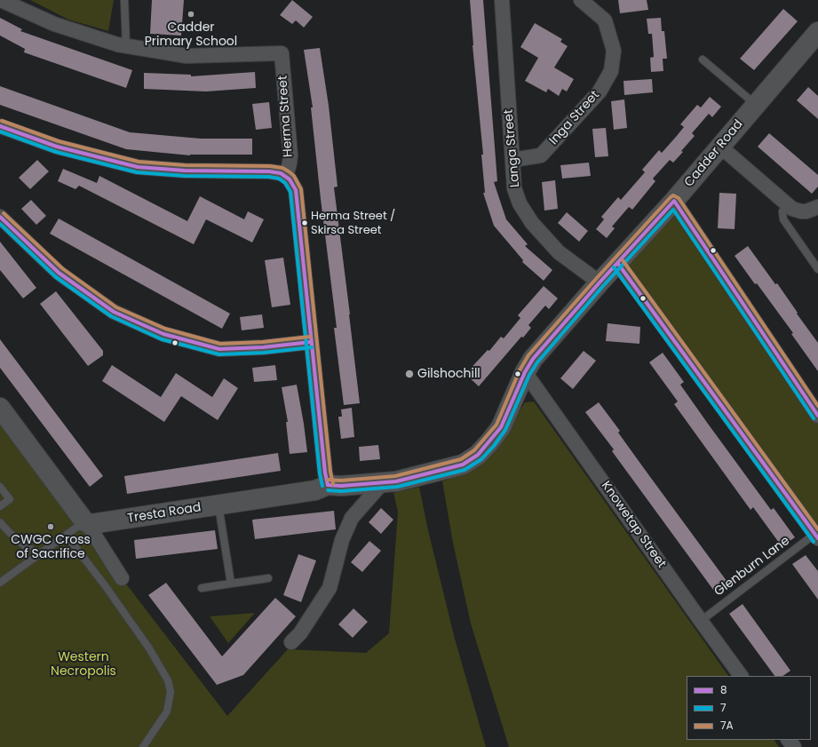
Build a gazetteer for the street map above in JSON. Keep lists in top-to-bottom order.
{
  "streets": {
    "street": [
      "Herma Street",
      "Inga Street",
      "Langa Street",
      "Cadder Road",
      "Tresta Road",
      "Knowetap Street"
    ],
    "lane": ["Glenburn Lane"]
  },
  "crossings": [
    ["Herma Street", "Tresta Road"],
    ["Inga Street", "Langa Street"],
    ["Langa Street", "Cadder Road"],
    ["Cadder Road", "Tresta Road"],
    ["Cadder Road", "Knowetap Street"],
    ["Knowetap Street", "Glenburn Lane"]
  ],
  "parks": ["Western Necropolis"],
  "places": [
    "Cadder Primary School",
    "Herma Street / Skirsa Street",
    "Gilshochill",
    "CWGC Cross of Sacrifice"
  ],
  "lines": ["transit line 7A", "transit line 8", "transit line 7"],
  "legend": ["8", "7", "7A"]
}
